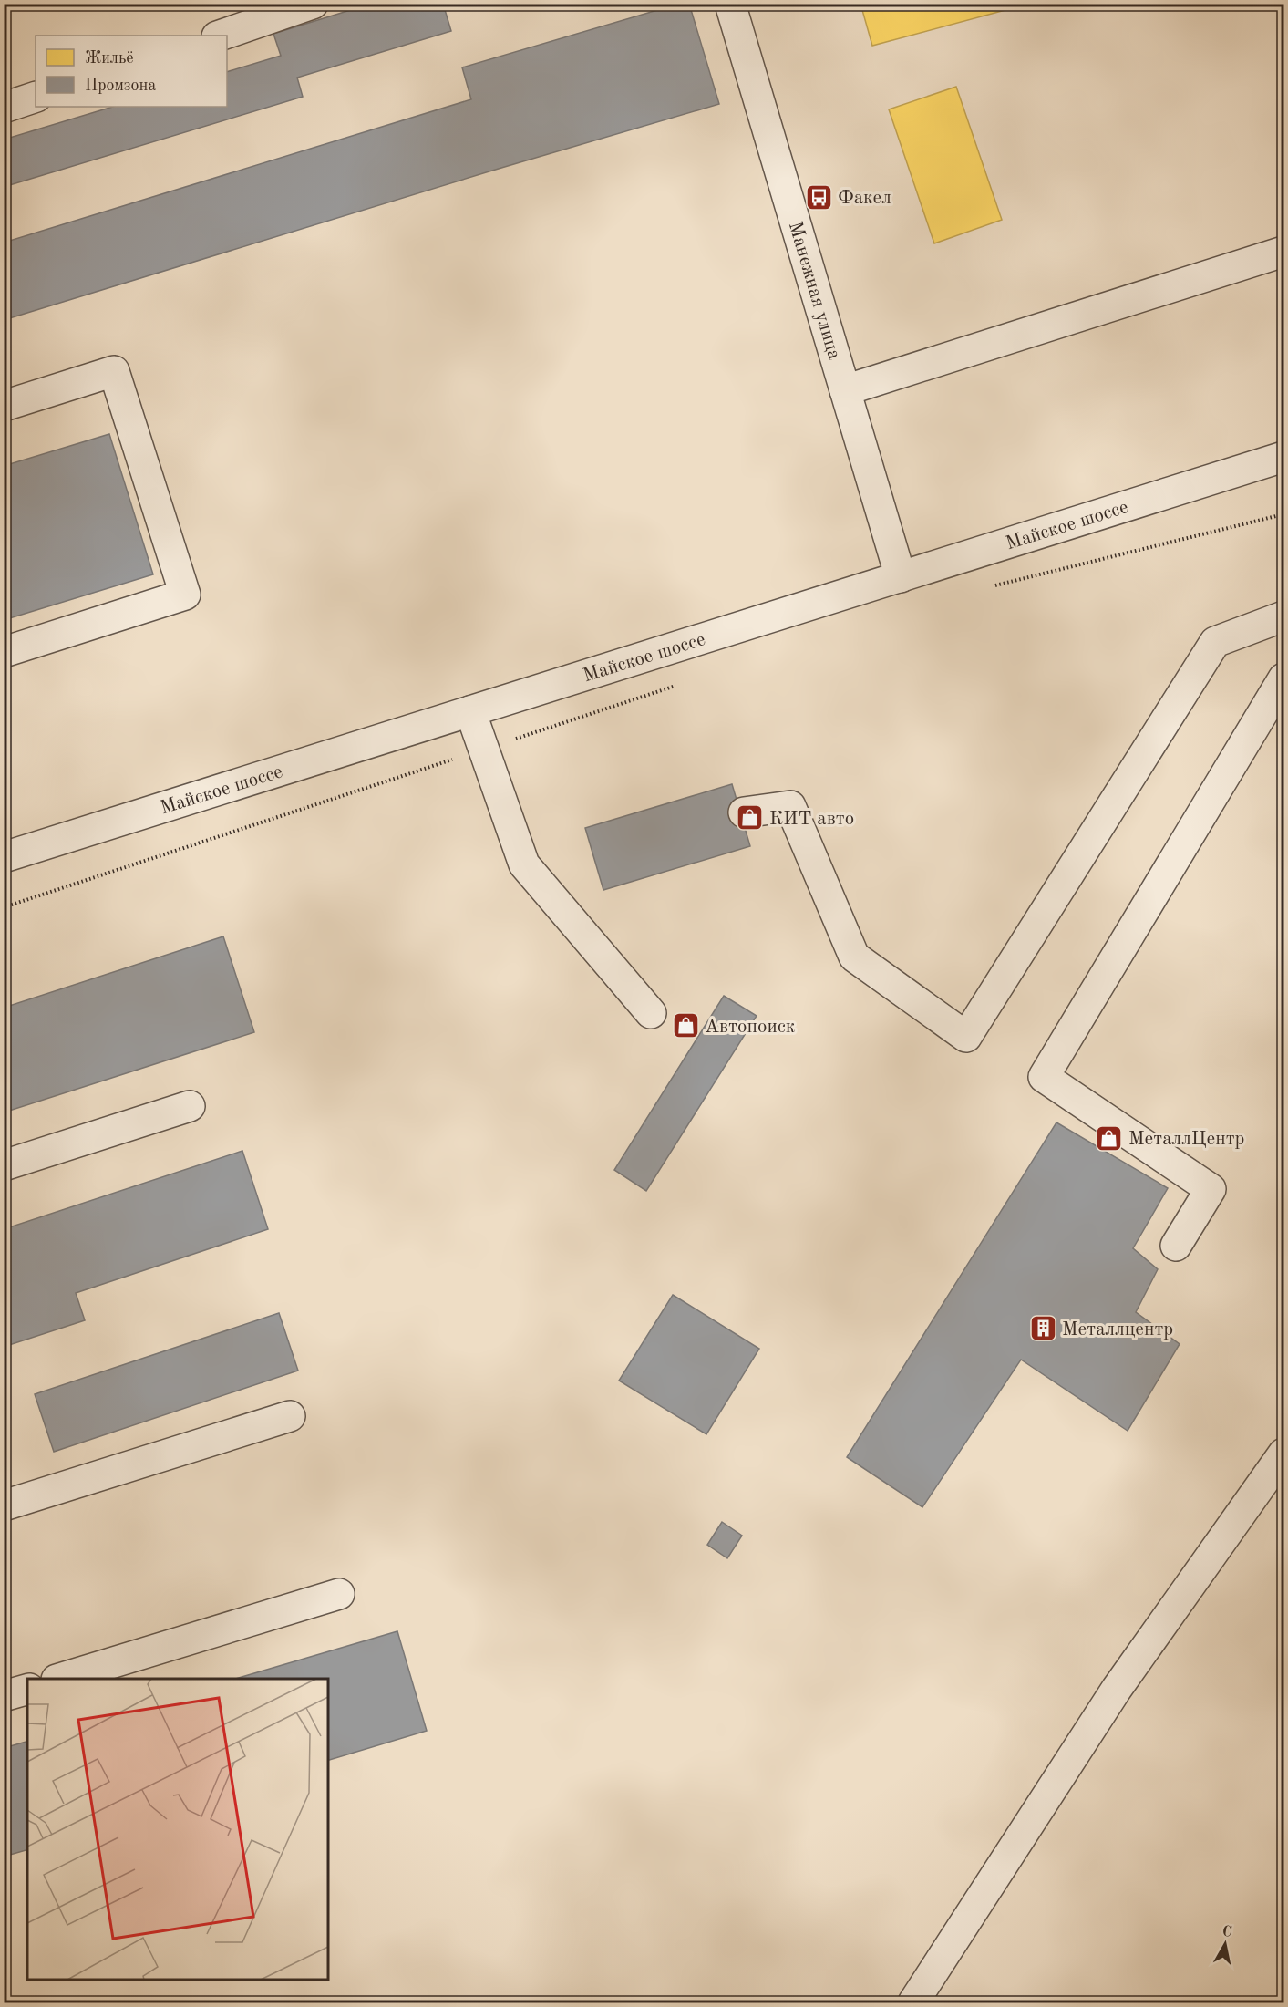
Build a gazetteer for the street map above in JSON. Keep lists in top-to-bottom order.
{
  "streets": {
    "street": ["Манежная улица", "Майское шоссе"]
  },
  "crossings": [
    ["Манежная улица", "Майское шоссе"]
  ],
  "places": {
    "bus stop": ["Факел"],
    "shop": ["КИТ авто", "Автопоиск", "МеталлЦентр"],
    "building": ["Металлцентр"]
  },
  "legend": ["Жильё", "Промзона"],
  "north": "top"
}
